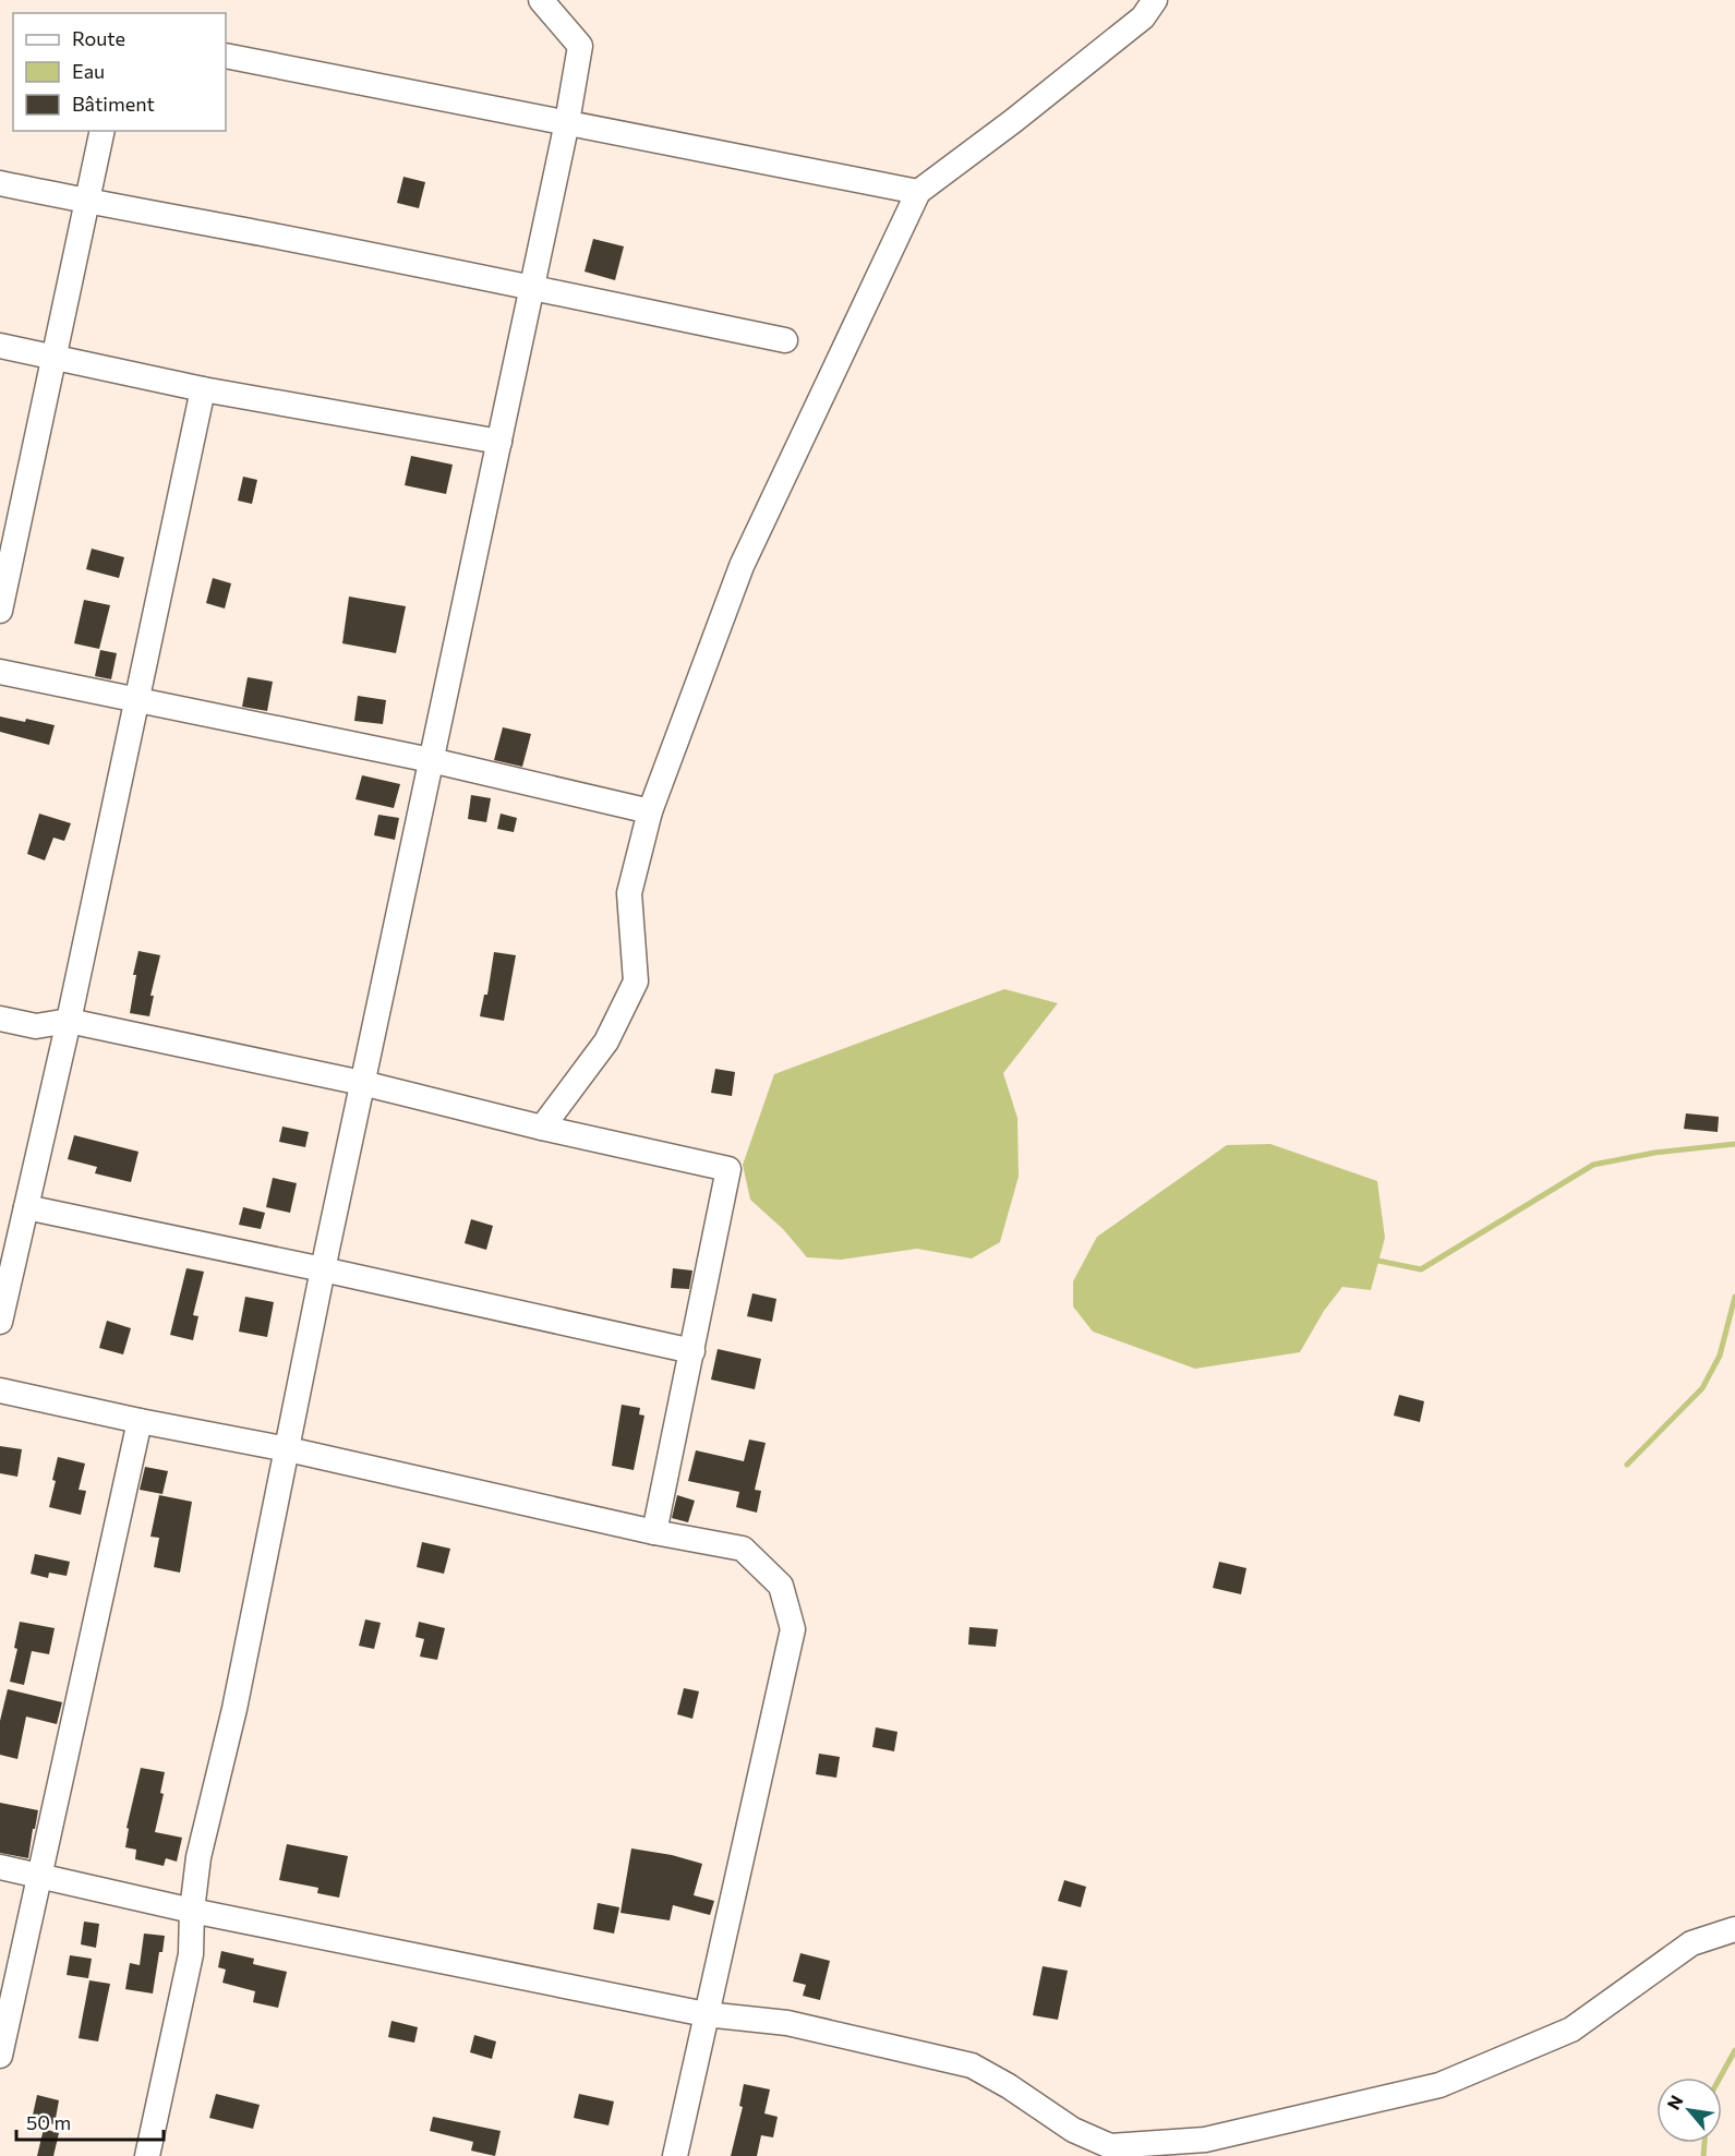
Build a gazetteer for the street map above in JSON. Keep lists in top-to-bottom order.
{
  "legend": ["Route", "Eau", "Bâtiment"],
  "scale_bar": "50 m",
  "north": "top left"
}
